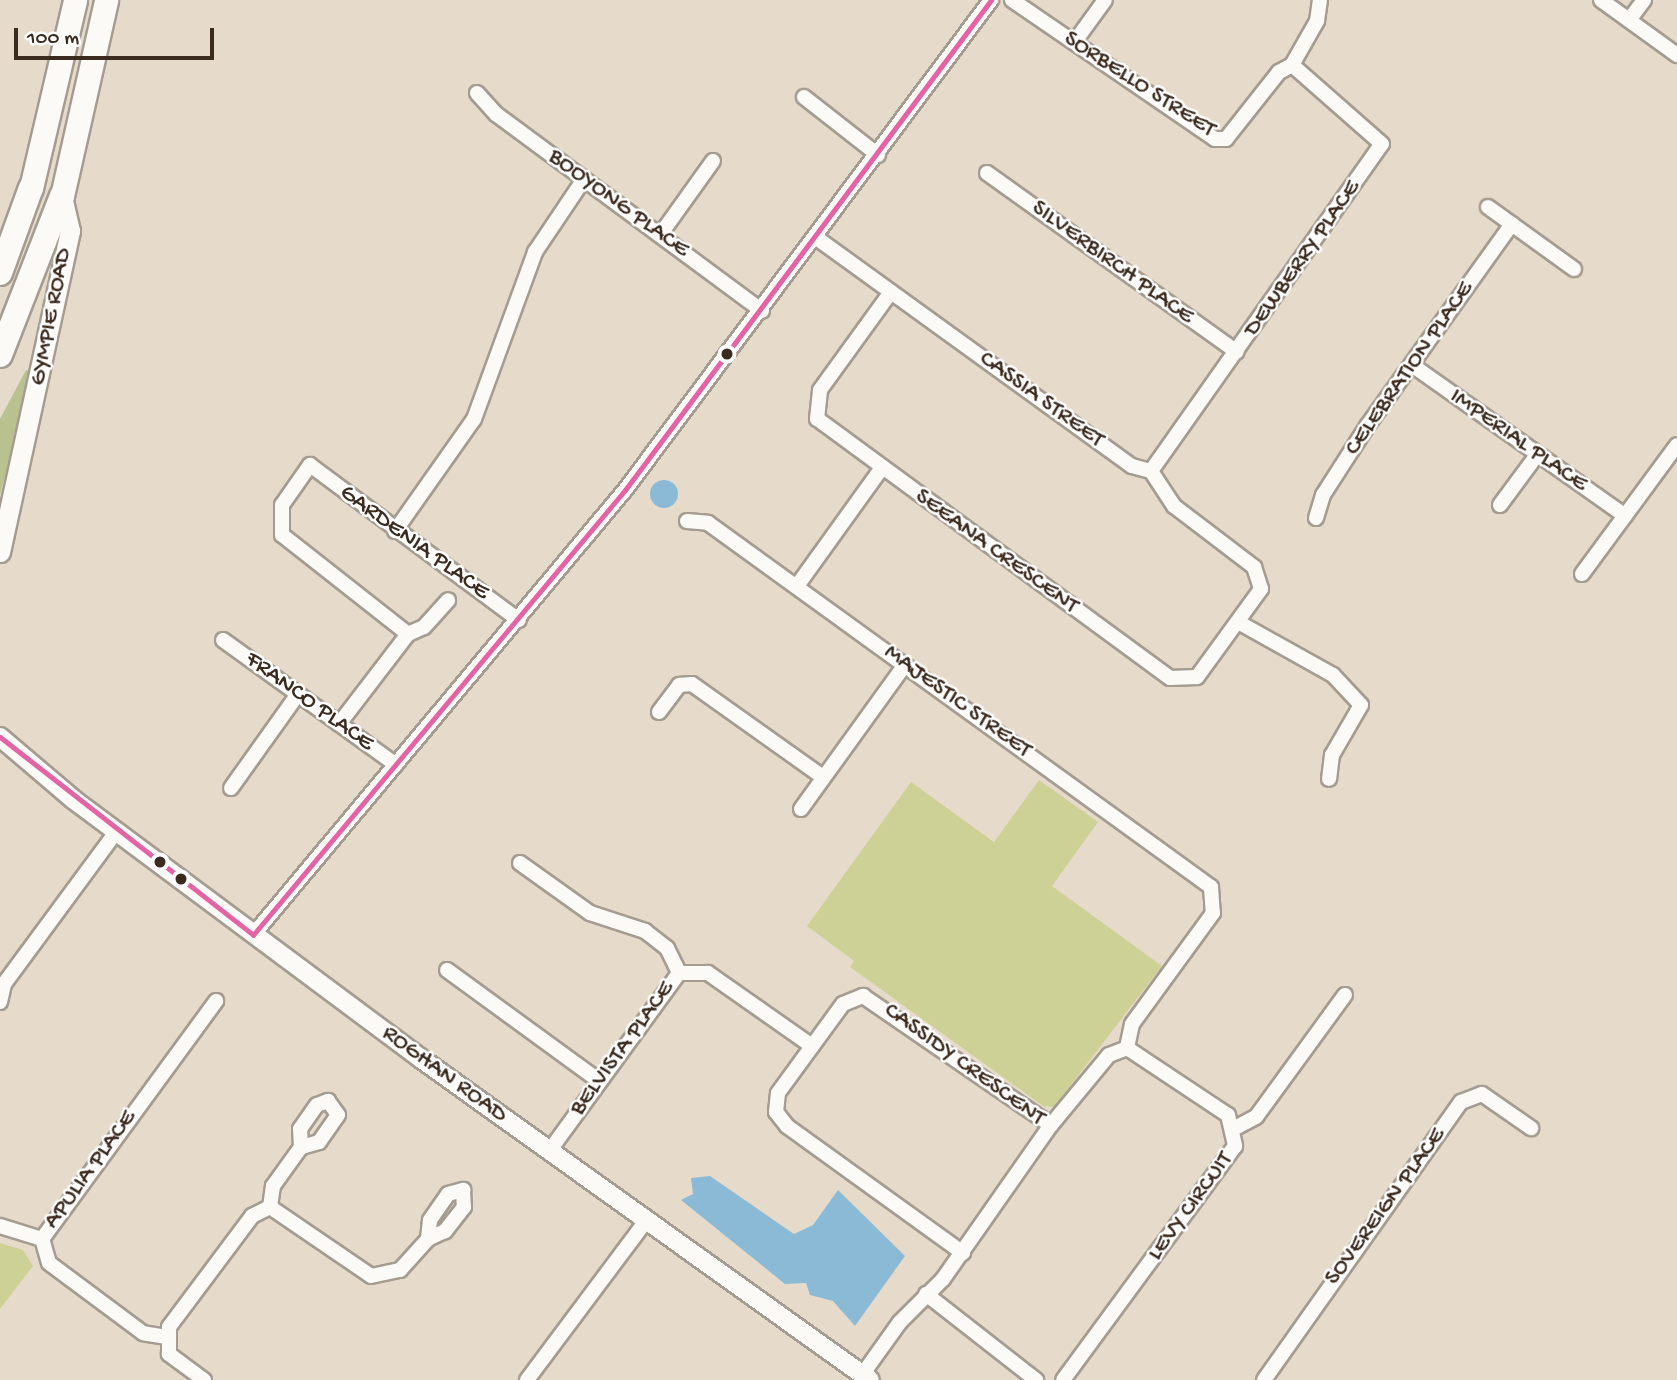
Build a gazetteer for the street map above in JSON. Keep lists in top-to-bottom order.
{
  "streets": {
    "highway": ["GYMPIE ROAD"],
    "street": [
      "SORBELLO STREET",
      "BOOYONG PLACE",
      "DEWBERRY PLACE",
      "SILVERBIRCH PLACE",
      "CELEBRATION PLACE",
      "CASSIA STREET",
      "IMPERIAL PLACE",
      "GARDENIA PLACE",
      "SEEANA CRESCENT",
      "FRANCO PLACE",
      "MAJESTIC STREET",
      "BELVISTA PLACE",
      "CASSIDY CRESCENT",
      "ROGHAN ROAD",
      "APULIA PLACE",
      "LEVY CIRCUIT",
      "SOVEREIGN PLACE"
    ]
  },
  "crossings": [
    ["SORBELLO STREET", "DEWBERRY PLACE"],
    ["DEWBERRY PLACE", "SILVERBIRCH PLACE"],
    ["DEWBERRY PLACE", "CASSIA STREET"],
    ["DEWBERRY PLACE", "SEEANA CRESCENT"],
    ["CELEBRATION PLACE", "IMPERIAL PLACE"],
    ["CASSIA STREET", "SEEANA CRESCENT"],
    ["MAJESTIC STREET", "LEVY CIRCUIT"],
    ["BELVISTA PLACE", "ROGHAN ROAD"],
    ["CASSIDY CRESCENT", "ROGHAN ROAD"]
  ],
  "scale_bar": "100 m"
}
